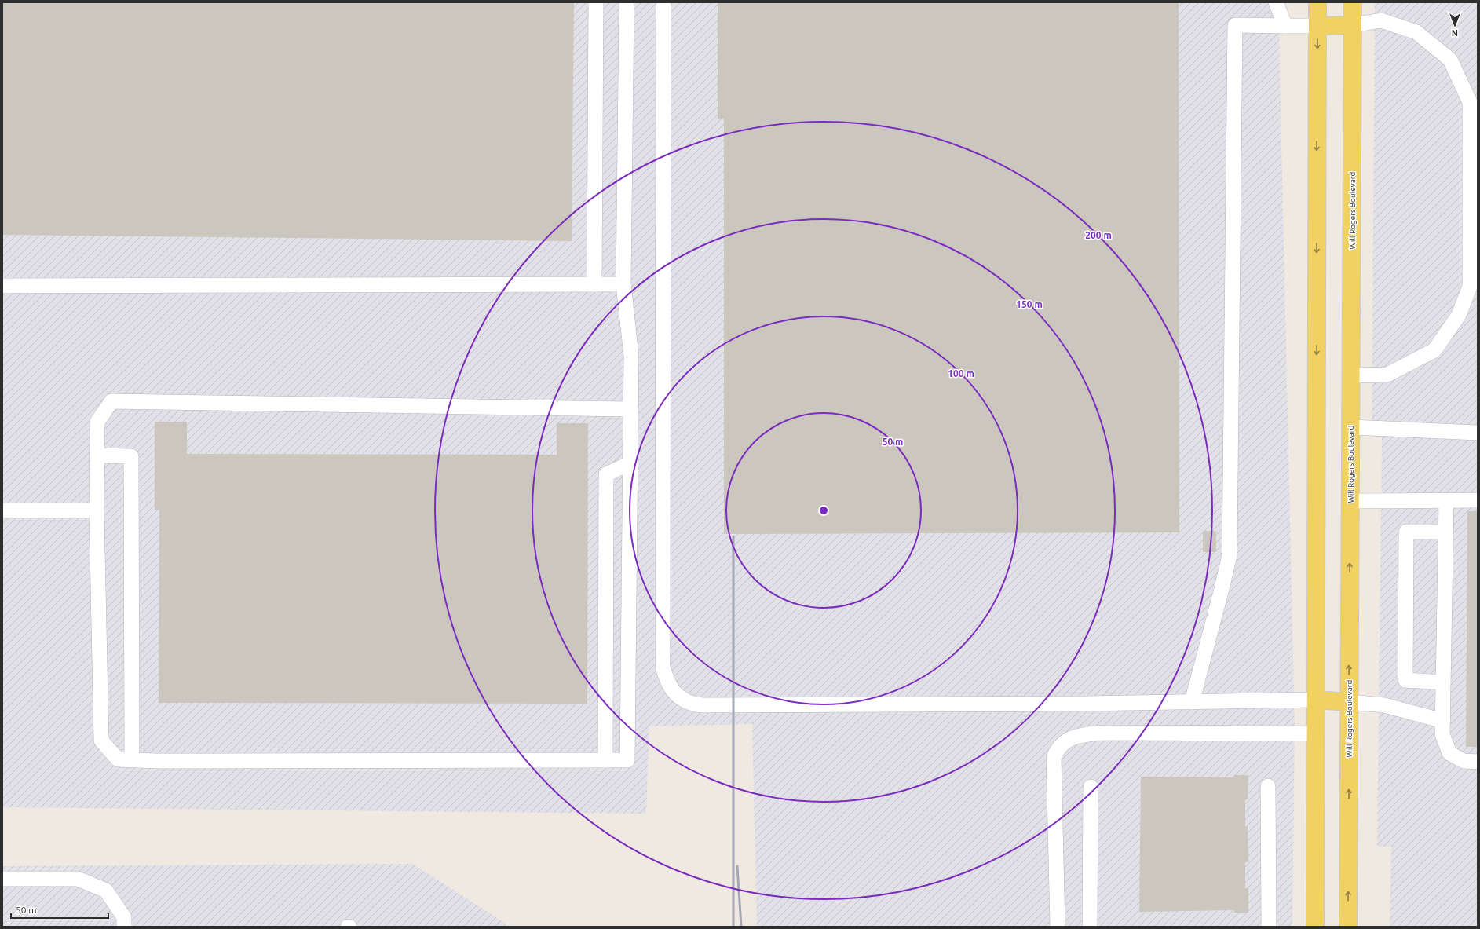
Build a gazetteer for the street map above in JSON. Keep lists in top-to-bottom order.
{
  "streets": {
    "main road": ["Will Rogers Boulevard"]
  },
  "scale_bar": "50 m",
  "north": "bottom",
  "rings": [
    "200 m",
    "150 m",
    "100 m",
    "50 m"
  ]
}
